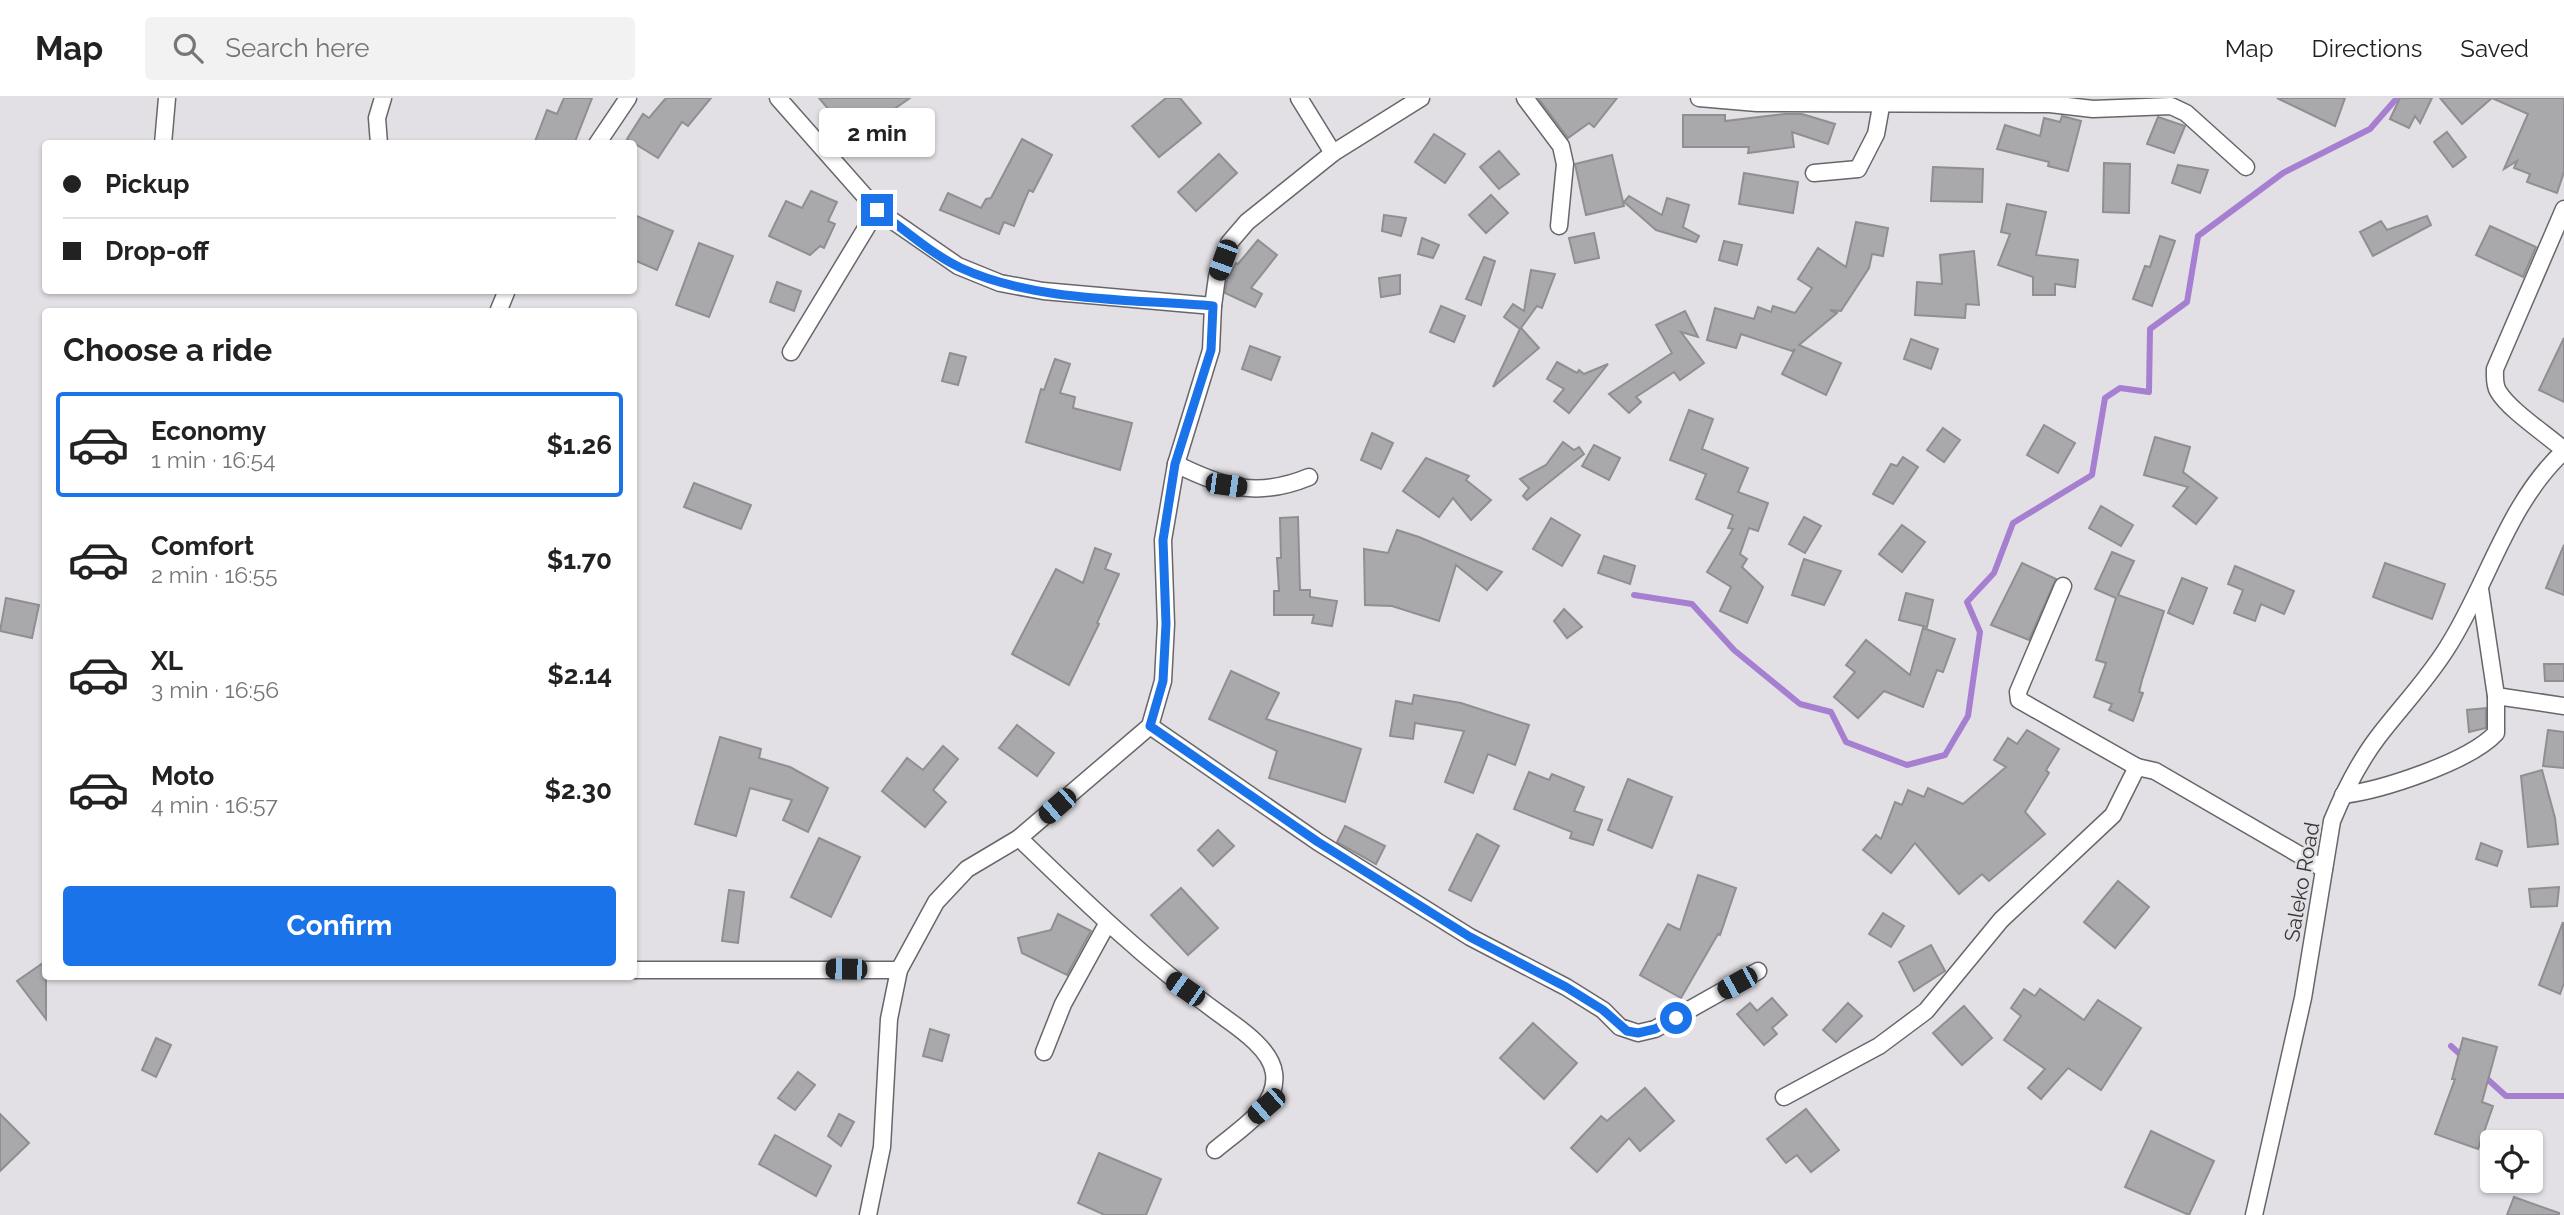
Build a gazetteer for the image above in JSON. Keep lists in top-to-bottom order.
{
  "streets": {
    "street": ["Saleko Road"]
  },
  "page": {
    "header": "Map",
    "search": "Search here",
    "nav": ["Map", "Directions", "Saved"],
    "bubble": "2 min",
    "banner": ["Pickup", "Drop-off"],
    "heading": "Choose a ride",
    "list": [
      {
        "name": "Economy",
        "note": "1 min · 16:54",
        "value": "$1.26"
      },
      {
        "name": "Comfort",
        "note": "2 min · 16:55",
        "value": "$1.70"
      },
      {
        "name": "XL",
        "note": "3 min · 16:56",
        "value": "$2.14"
      },
      {
        "name": "Moto",
        "note": "4 min · 16:57",
        "value": "$2.30"
      }
    ],
    "buttons": "Confirm"
  }
}
